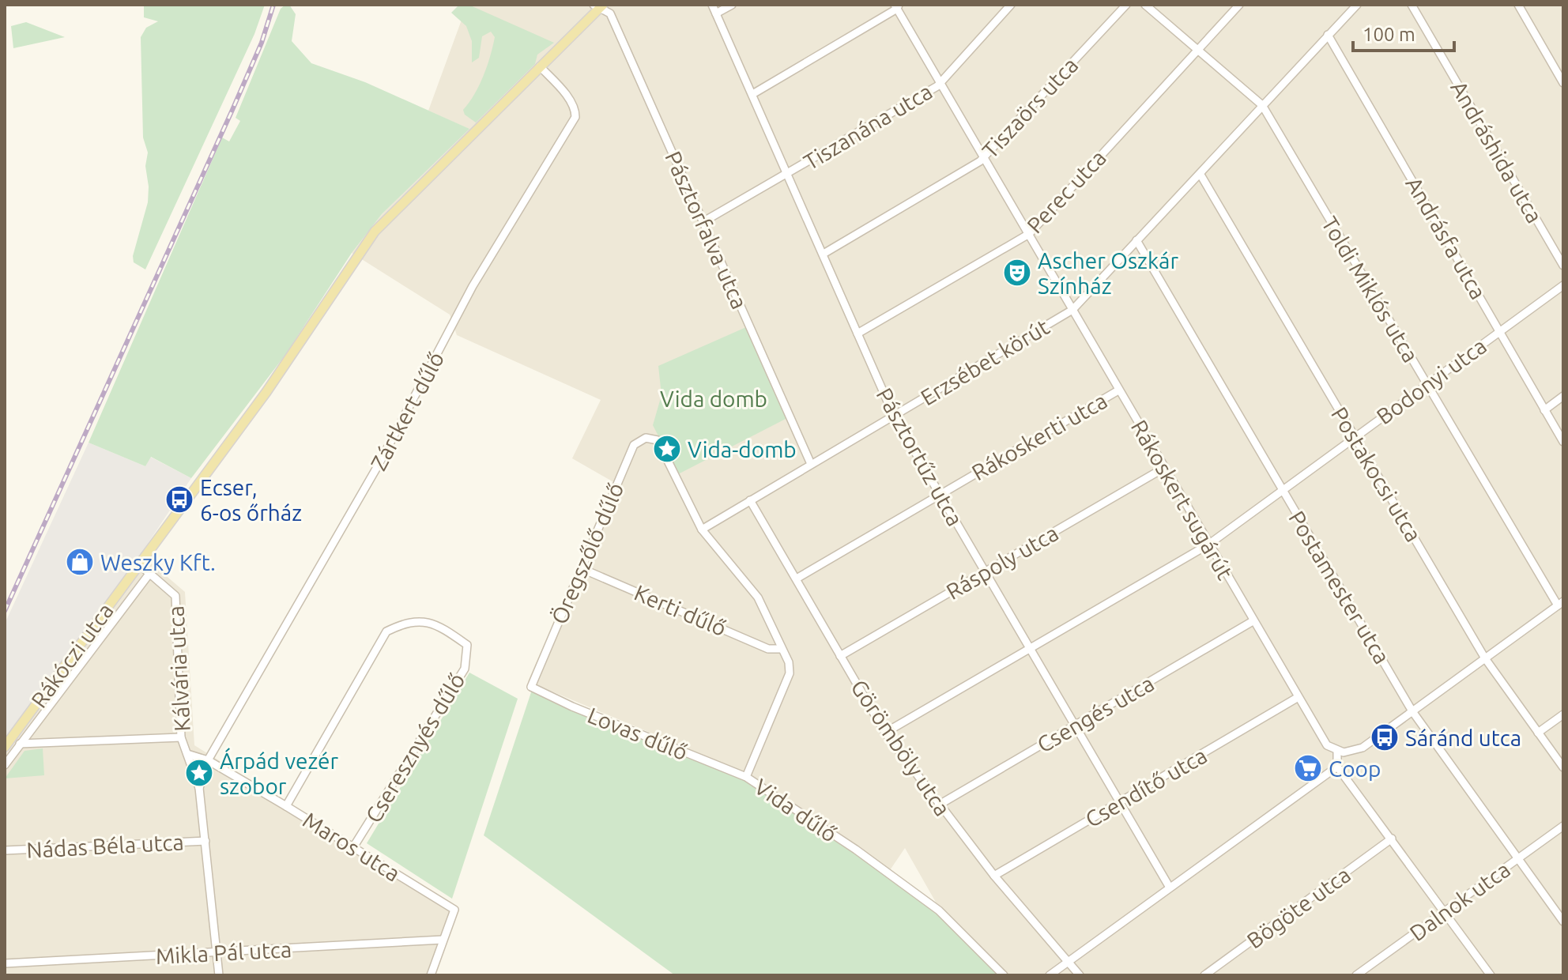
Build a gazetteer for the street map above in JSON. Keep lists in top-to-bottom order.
{
  "streets": {
    "main road": ["Rákóczi utca"],
    "street": [
      "Tiszaörs utca",
      "Tiszanána utca",
      "Andráshida utca",
      "Perec utca",
      "Pásztorfalva utca",
      "Andrásfa utca",
      "Toldi Miklós utca",
      "Erzsébet körút",
      "Bodonyi utca",
      "Zártkert dűlő",
      "Rákoskerti utca",
      "Pásztortűz utca",
      "Postakocsi utca",
      "Rákoskert sugárút",
      "Öregszőlő dűlő",
      "Ráspoly utca",
      "Postamester utca",
      "Kerti dűlő",
      "Kálvária utca",
      "Csengés utca",
      "Lovas dűlő",
      "Cseresznyés dűlő",
      "Görömböly utca",
      "Csendítő utca",
      "Vida dűlő",
      "Nádas Béla utca",
      "Maros utca",
      "Dalnok utca",
      "Bögöte utca",
      "Mikla Pál utca"
    ]
  },
  "crossings": [
    ["Tiszaörs utca", "Pásztortűz utca"],
    ["Tiszaörs utca", "Rákoskert sugárút"],
    ["Tiszanána utca", "Pásztorfalva utca"],
    ["Tiszanána utca", "Pásztortűz utca"],
    ["Tiszanána utca", "Rákoskert sugárút"],
    ["Perec utca", "Toldi Miklós utca"],
    ["Perec utca", "Pásztortűz utca"],
    ["Perec utca", "Rákoskert sugárút"],
    ["Pásztorfalva utca", "Erzsébet körút"],
    ["Pásztorfalva utca", "Rákóczi utca"],
    ["Andrásfa utca", "Erzsébet körút"],
    ["Andrásfa utca", "Bodonyi utca"],
    ["Toldi Miklós utca", "Erzsébet körút"],
    ["Toldi Miklós utca", "Bodonyi utca"],
    ["Erzsébet körút", "Pásztortűz utca"],
    ["Erzsébet körút", "Postakocsi utca"],
    ["Erzsébet körút", "Rákoskert sugárút"],
    ["Erzsébet körút", "Postamester utca"],
    ["Erzsébet körút", "Görömböly utca"],
    ["Erzsébet körút", "Vida dűlő"],
    ["Bodonyi utca", "Pásztortűz utca"],
    ["Bodonyi utca", "Postakocsi utca"],
    ["Bodonyi utca", "Rákoskert sugárút"],
    ["Bodonyi utca", "Postamester utca"],
    ["Bodonyi utca", "Görömböly utca"],
    ["Zártkert dűlő", "Rákóczi utca"],
    ["Zártkert dűlő", "Maros utca"],
    ["Rákoskerti utca", "Pásztortűz utca"],
    ["Rákoskerti utca", "Rákoskert sugárút"],
    ["Rákoskerti utca", "Görömböly utca"],
    ["Pásztortűz utca", "Ráspoly utca"],
    ["Pásztortűz utca", "Csengés utca"],
    ["Pásztortűz utca", "Csendítő utca"],
    ["Rákoskert sugárút", "Ráspoly utca"],
    ["Rákoskert sugárút", "Csengés utca"],
    ["Rákoskert sugárút", "Csendítő utca"],
    ["Öregszőlő dűlő", "Kerti dűlő"],
    ["Öregszőlő dűlő", "Lovas dűlő"],
    ["Öregszőlő dűlő", "Vida dűlő"],
    ["Ráspoly utca", "Görömböly utca"],
    ["Postamester utca", "Dalnok utca"],
    ["Kerti dűlő", "Vida dűlő"],
    ["Rákóczi utca", "Kálvária utca"],
    ["Kálvária utca", "Nádas Béla utca"],
    ["Kálvária utca", "Maros utca"],
    ["Kálvária utca", "Mikla Pál utca"],
    ["Csengés utca", "Görömböly utca"],
    ["Lovas dűlő", "Vida dűlő"],
    ["Cseresznyés dűlő", "Maros utca"],
    ["Görömböly utca", "Csendítő utca"],
    ["Maros utca", "Mikla Pál utca"]
  ],
  "parks": ["Vida domb"],
  "places": {
    "theatre": ["Ascher Oszkár Színház"],
    "place": ["Vida-domb", "Árpád vezér szobor"],
    "bus stop": ["Ecser, 6-os őrház", "Sáránd utca"],
    "shop": ["Weszky Kft."],
    "supermarket": ["Coop"]
  },
  "scale_bar": "100 m"
}
